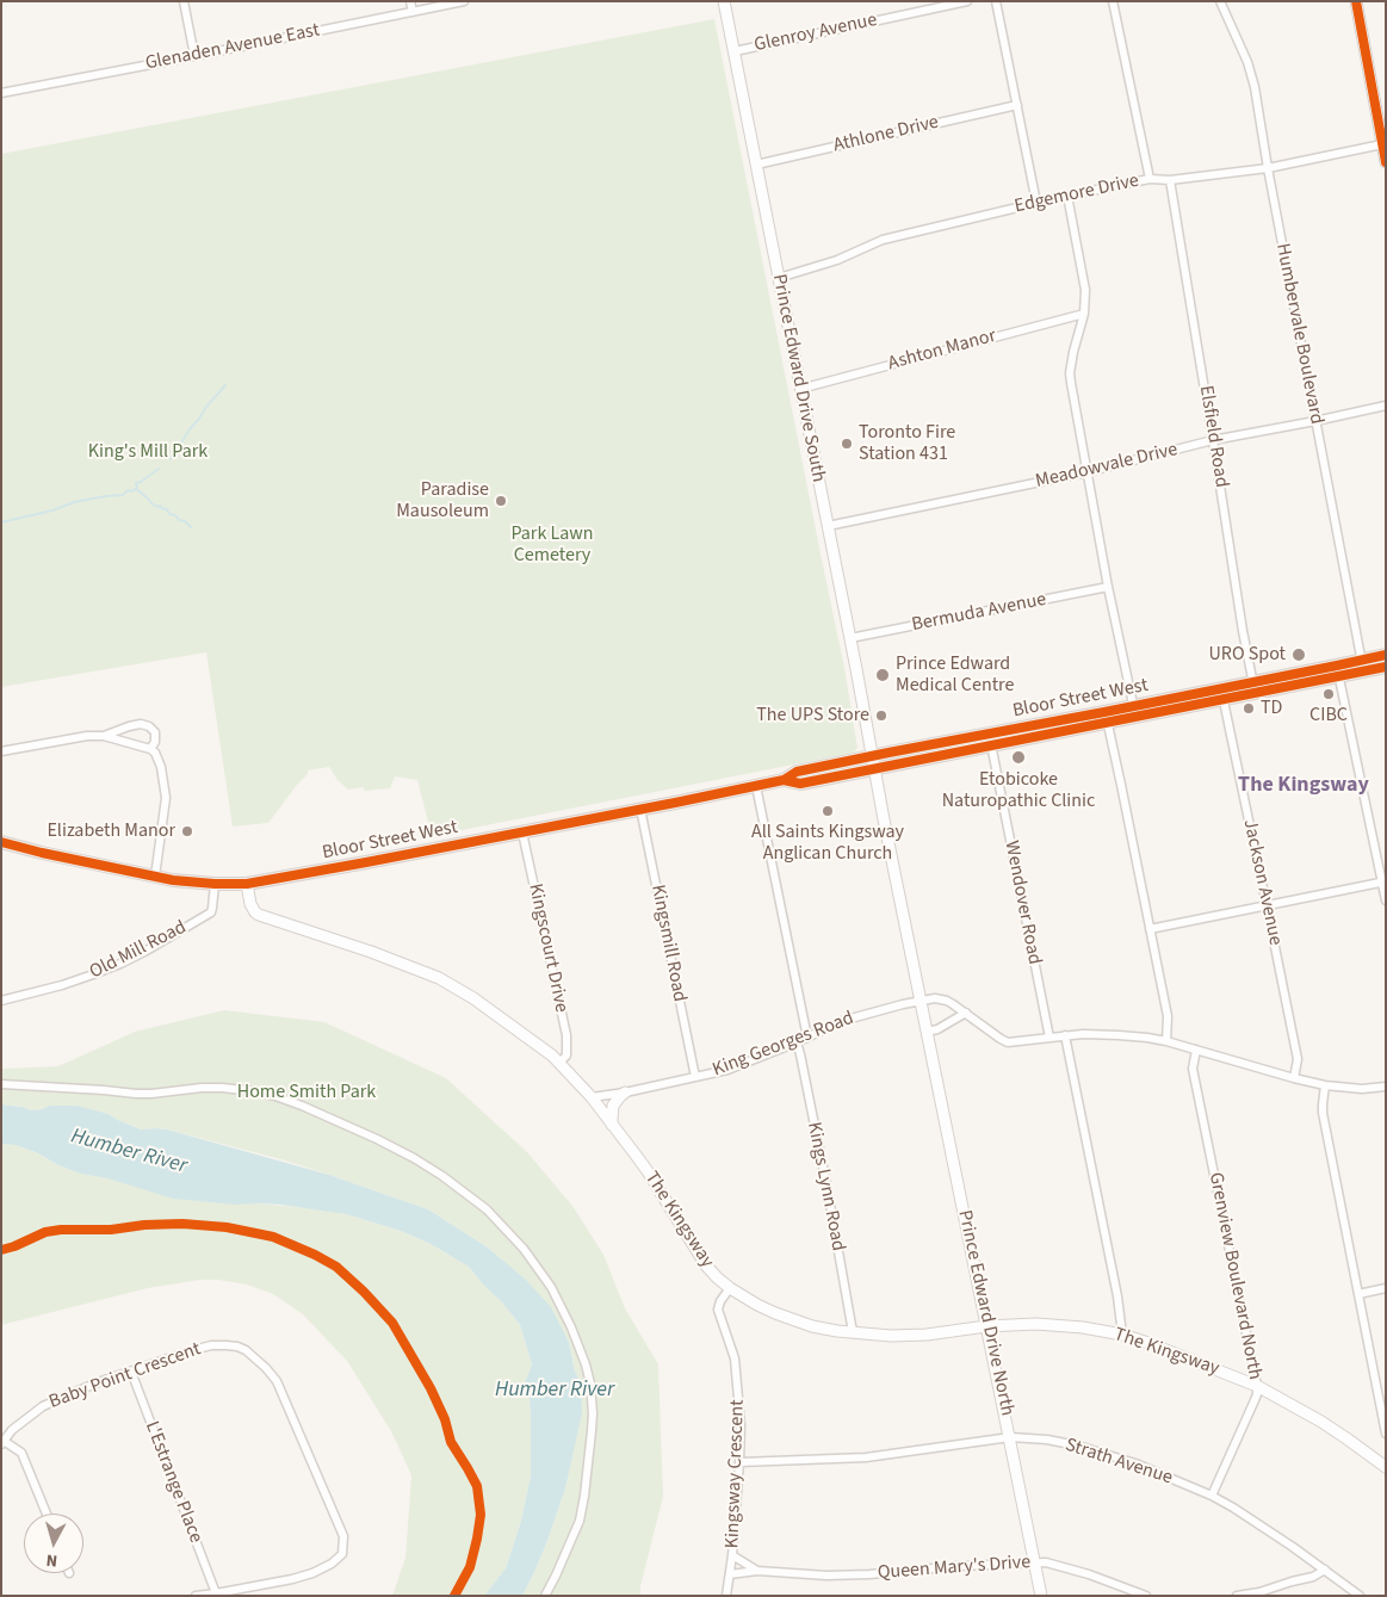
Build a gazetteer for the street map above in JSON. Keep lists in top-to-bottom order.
{
  "streets": {
    "main road": ["Bloor Street West"],
    "street": [
      "Glenroy Avenue",
      "Glenaden Avenue East",
      "Athlone Drive",
      "Edgemore Drive",
      "Humbervale Boulevard",
      "Ashton Manor",
      "Prince Edward Drive South",
      "Elsfield Road",
      "Meadowvale Drive",
      "Bermuda Avenue",
      "Jackson Avenue",
      "Wendover Road",
      "Kingsmill Road",
      "Kingscourt Drive",
      "Old Mill Road",
      "King Georges Road",
      "Kings Lynn Road",
      "The Kingsway",
      "Grenview Boulevard North",
      "Prince Edward Drive North",
      "Baby Point Crescent",
      "Strath Avenue",
      "Kingsway Crescent",
      "L'Estrange Place",
      "Queen Mary's Drive"
    ]
  },
  "crossings": [
    ["Glenroy Avenue", "Prince Edward Drive South"],
    ["Athlone Drive", "Prince Edward Drive South"],
    ["Edgemore Drive", "Humbervale Boulevard"],
    ["Edgemore Drive", "Prince Edward Drive South"],
    ["Edgemore Drive", "Elsfield Road"],
    ["Humbervale Boulevard", "Meadowvale Drive"],
    ["Humbervale Boulevard", "Bloor Street West"],
    ["Ashton Manor", "Prince Edward Drive South"],
    ["Prince Edward Drive South", "Meadowvale Drive"],
    ["Prince Edward Drive South", "Bermuda Avenue"],
    ["Prince Edward Drive South", "Bloor Street West"],
    ["Prince Edward Drive South", "Prince Edward Drive North"],
    ["Elsfield Road", "Meadowvale Drive"],
    ["Elsfield Road", "Bloor Street West"],
    ["Bloor Street West", "Jackson Avenue"],
    ["Bloor Street West", "Wendover Road"],
    ["Bloor Street West", "Kingsmill Road"],
    ["Bloor Street West", "Kingscourt Drive"],
    ["Bloor Street West", "Old Mill Road"],
    ["Bloor Street West", "The Kingsway"],
    ["Bloor Street West", "Prince Edward Drive North"],
    ["Jackson Avenue", "King Georges Road"],
    ["Wendover Road", "King Georges Road"],
    ["Kingsmill Road", "King Georges Road"],
    ["Kingscourt Drive", "The Kingsway"],
    ["King Georges Road", "Kings Lynn Road"],
    ["King Georges Road", "The Kingsway"],
    ["King Georges Road", "Grenview Boulevard North"],
    ["King Georges Road", "Prince Edward Drive North"],
    ["Kings Lynn Road", "The Kingsway"],
    ["The Kingsway", "Grenview Boulevard North"],
    ["The Kingsway", "Prince Edward Drive North"],
    ["The Kingsway", "Kingsway Crescent"],
    ["Grenview Boulevard North", "Strath Avenue"],
    ["Prince Edward Drive North", "Strath Avenue"],
    ["Prince Edward Drive North", "Queen Mary's Drive"],
    ["Baby Point Crescent", "L'Estrange Place"],
    ["Strath Avenue", "Kingsway Crescent"],
    ["Kingsway Crescent", "Queen Mary's Drive"]
  ],
  "districts": ["The Kingsway"],
  "water": ["Humber River"],
  "parks": ["King's Mill Park", "Park Lawn Cemetery", "Home Smith Park"],
  "places": [
    "Toronto Fire Station 431",
    "Paradise Mausoleum",
    "URO Spot",
    "Prince Edward Medical Centre",
    "CIBC",
    "TD",
    "The UPS Store",
    "Etobicoke Naturopathic Clinic",
    "All Saints Kingsway Anglican Church",
    "Elizabeth Manor"
  ],
  "north": "bottom"
}
